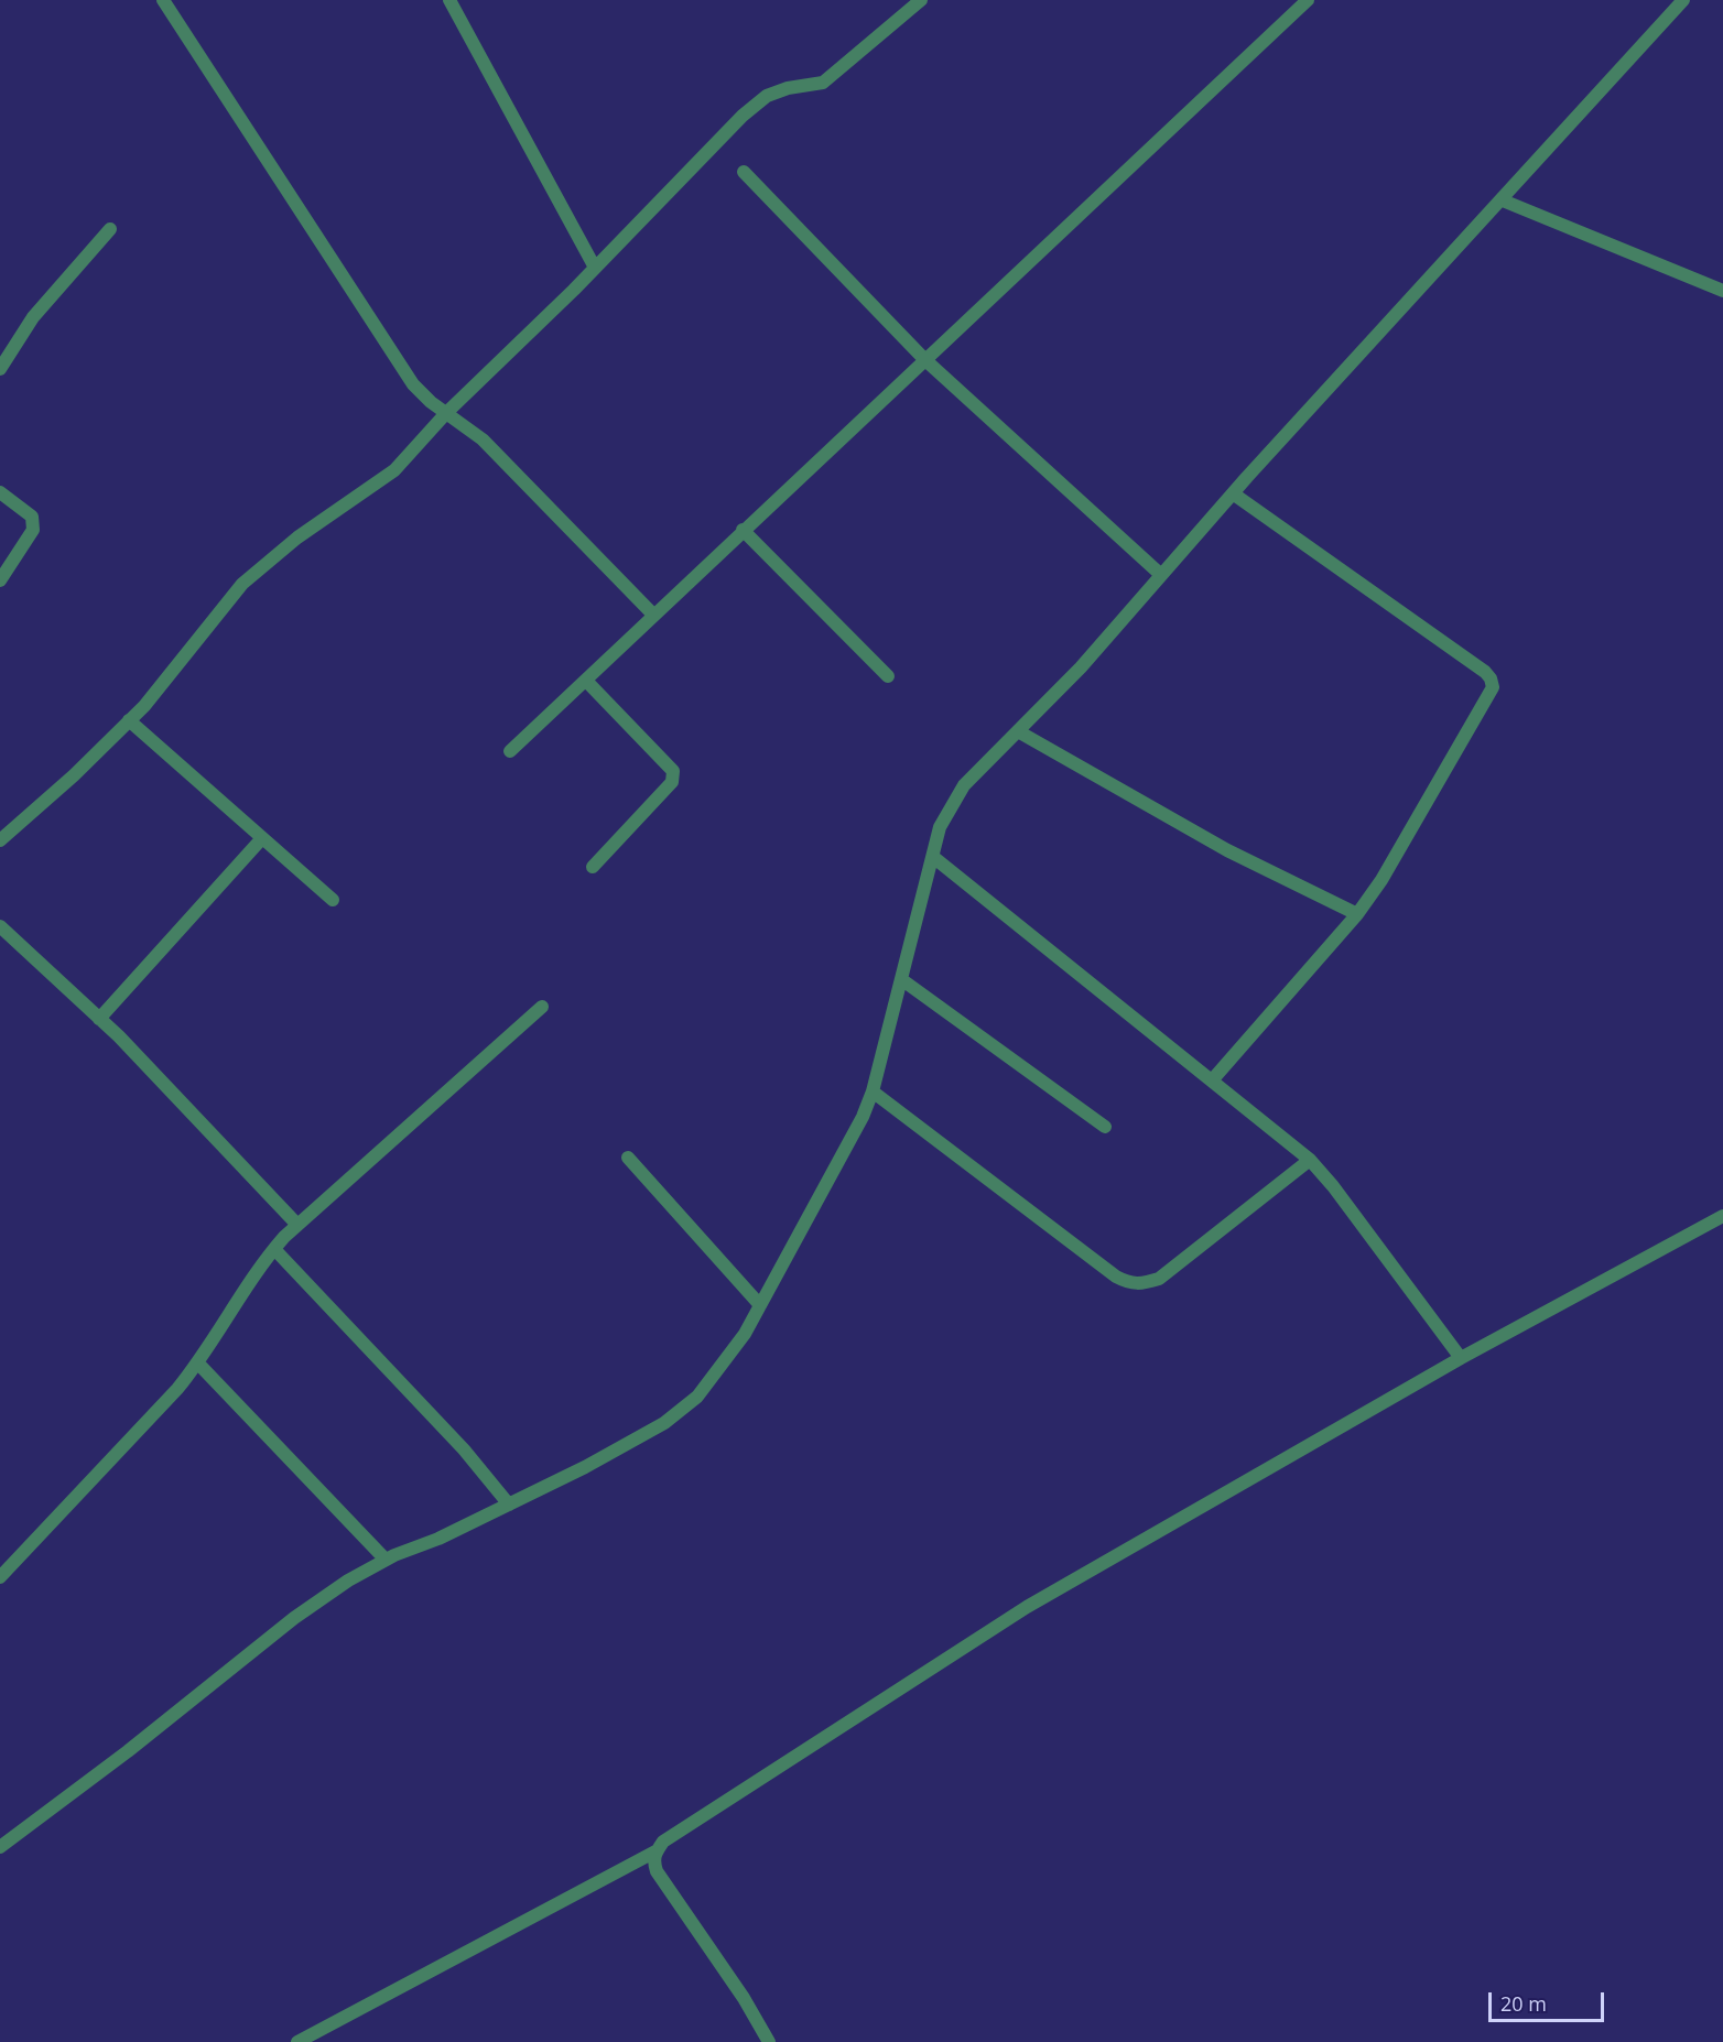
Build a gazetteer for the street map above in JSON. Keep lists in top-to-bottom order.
{
  "scale_bar": "20 m"
}
